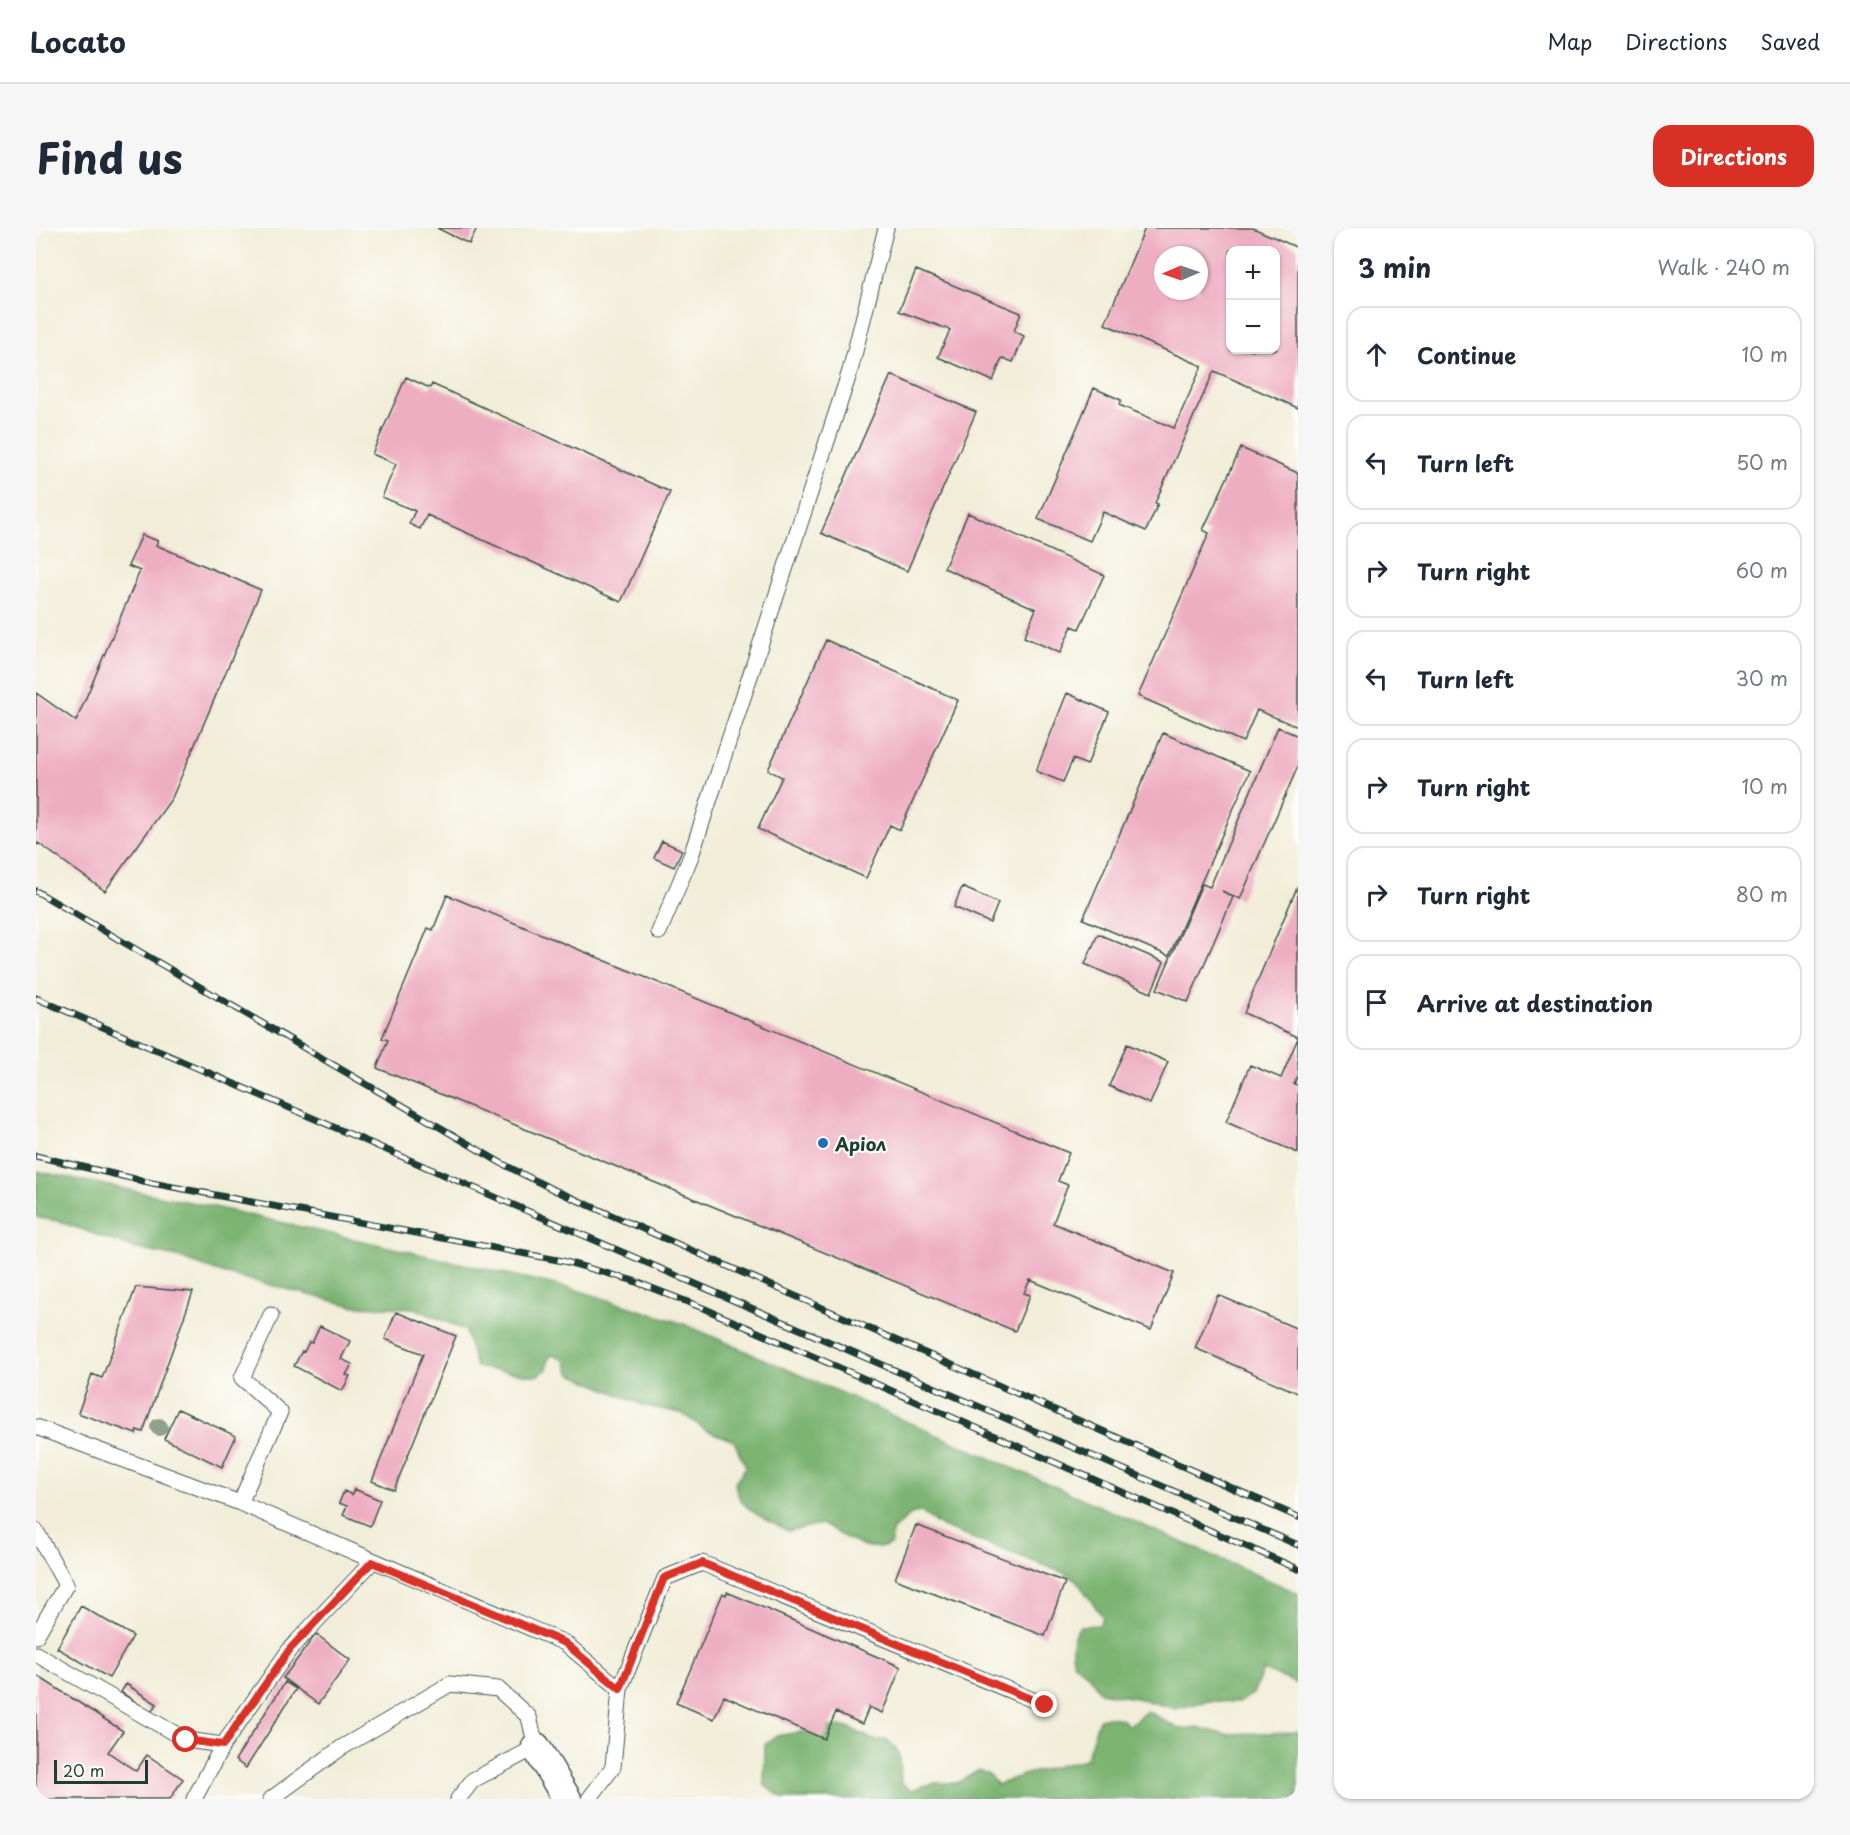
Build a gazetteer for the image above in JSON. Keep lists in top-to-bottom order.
{
  "places": ["Аріол"],
  "scale_bar": "20 m",
  "north": "left",
  "page": {
    "header": "Locato",
    "nav": ["Map", "Directions", "Saved"],
    "title": "Find us",
    "buttons": "Directions",
    "heading": ["3 min", "Walk · 240 m"],
    "map_buttons": ["+", "−"],
    "list": [
      ["Continue", "10 m"],
      ["Turn left", "50 m"],
      ["Turn right", "60 m"],
      ["Turn left", "30 m"],
      ["Turn right", "10 m"],
      ["Turn right", "80 m"],
      "Arrive at destination"
    ],
    "scale": "20 m"
  }
}
